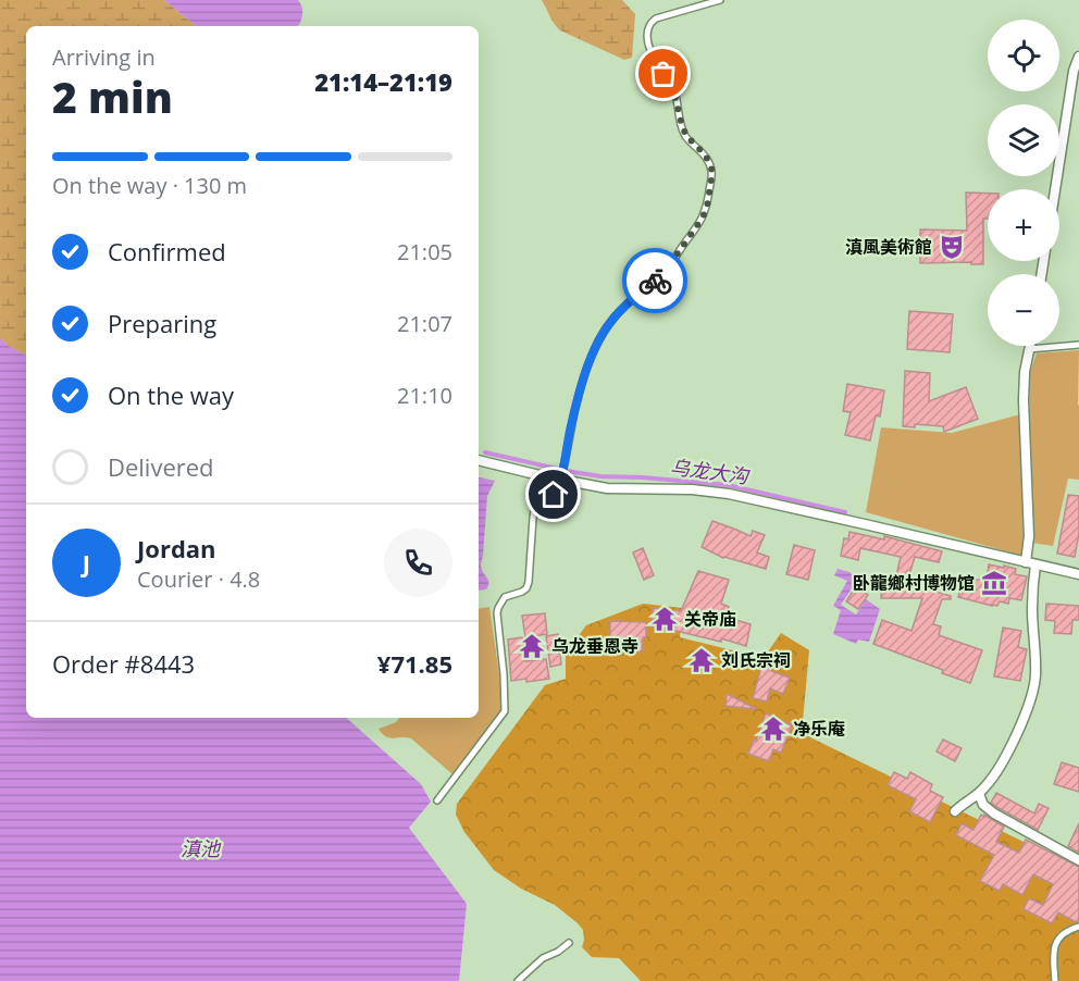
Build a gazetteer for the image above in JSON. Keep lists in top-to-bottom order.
{
  "water": ["乌龙大沟", "滇池"],
  "places": {
    "theatre": ["滇風美術館"],
    "museum": ["卧龍鄉村博物馆"],
    "temple": [
      "关帝庙",
      "乌龙垂恩寺",
      "刘氏宗祠",
      "净乐庵"
    ]
  },
  "page": {
    "map_buttons": ["+", "−"],
    "heading": ["2 min", "Arriving in", "21:14–21:19"],
    "panel": [
      "Jordan",
      "Courier · 4.8",
      "Order #8443",
      "¥71.85"
    ],
    "bar": "On the way · 130 m",
    "list": [
      ["Confirmed", "21:05"],
      ["Preparing", "21:07"],
      ["On the way", "21:10"],
      "Delivered"
    ],
    "round": "J"
  }
}
